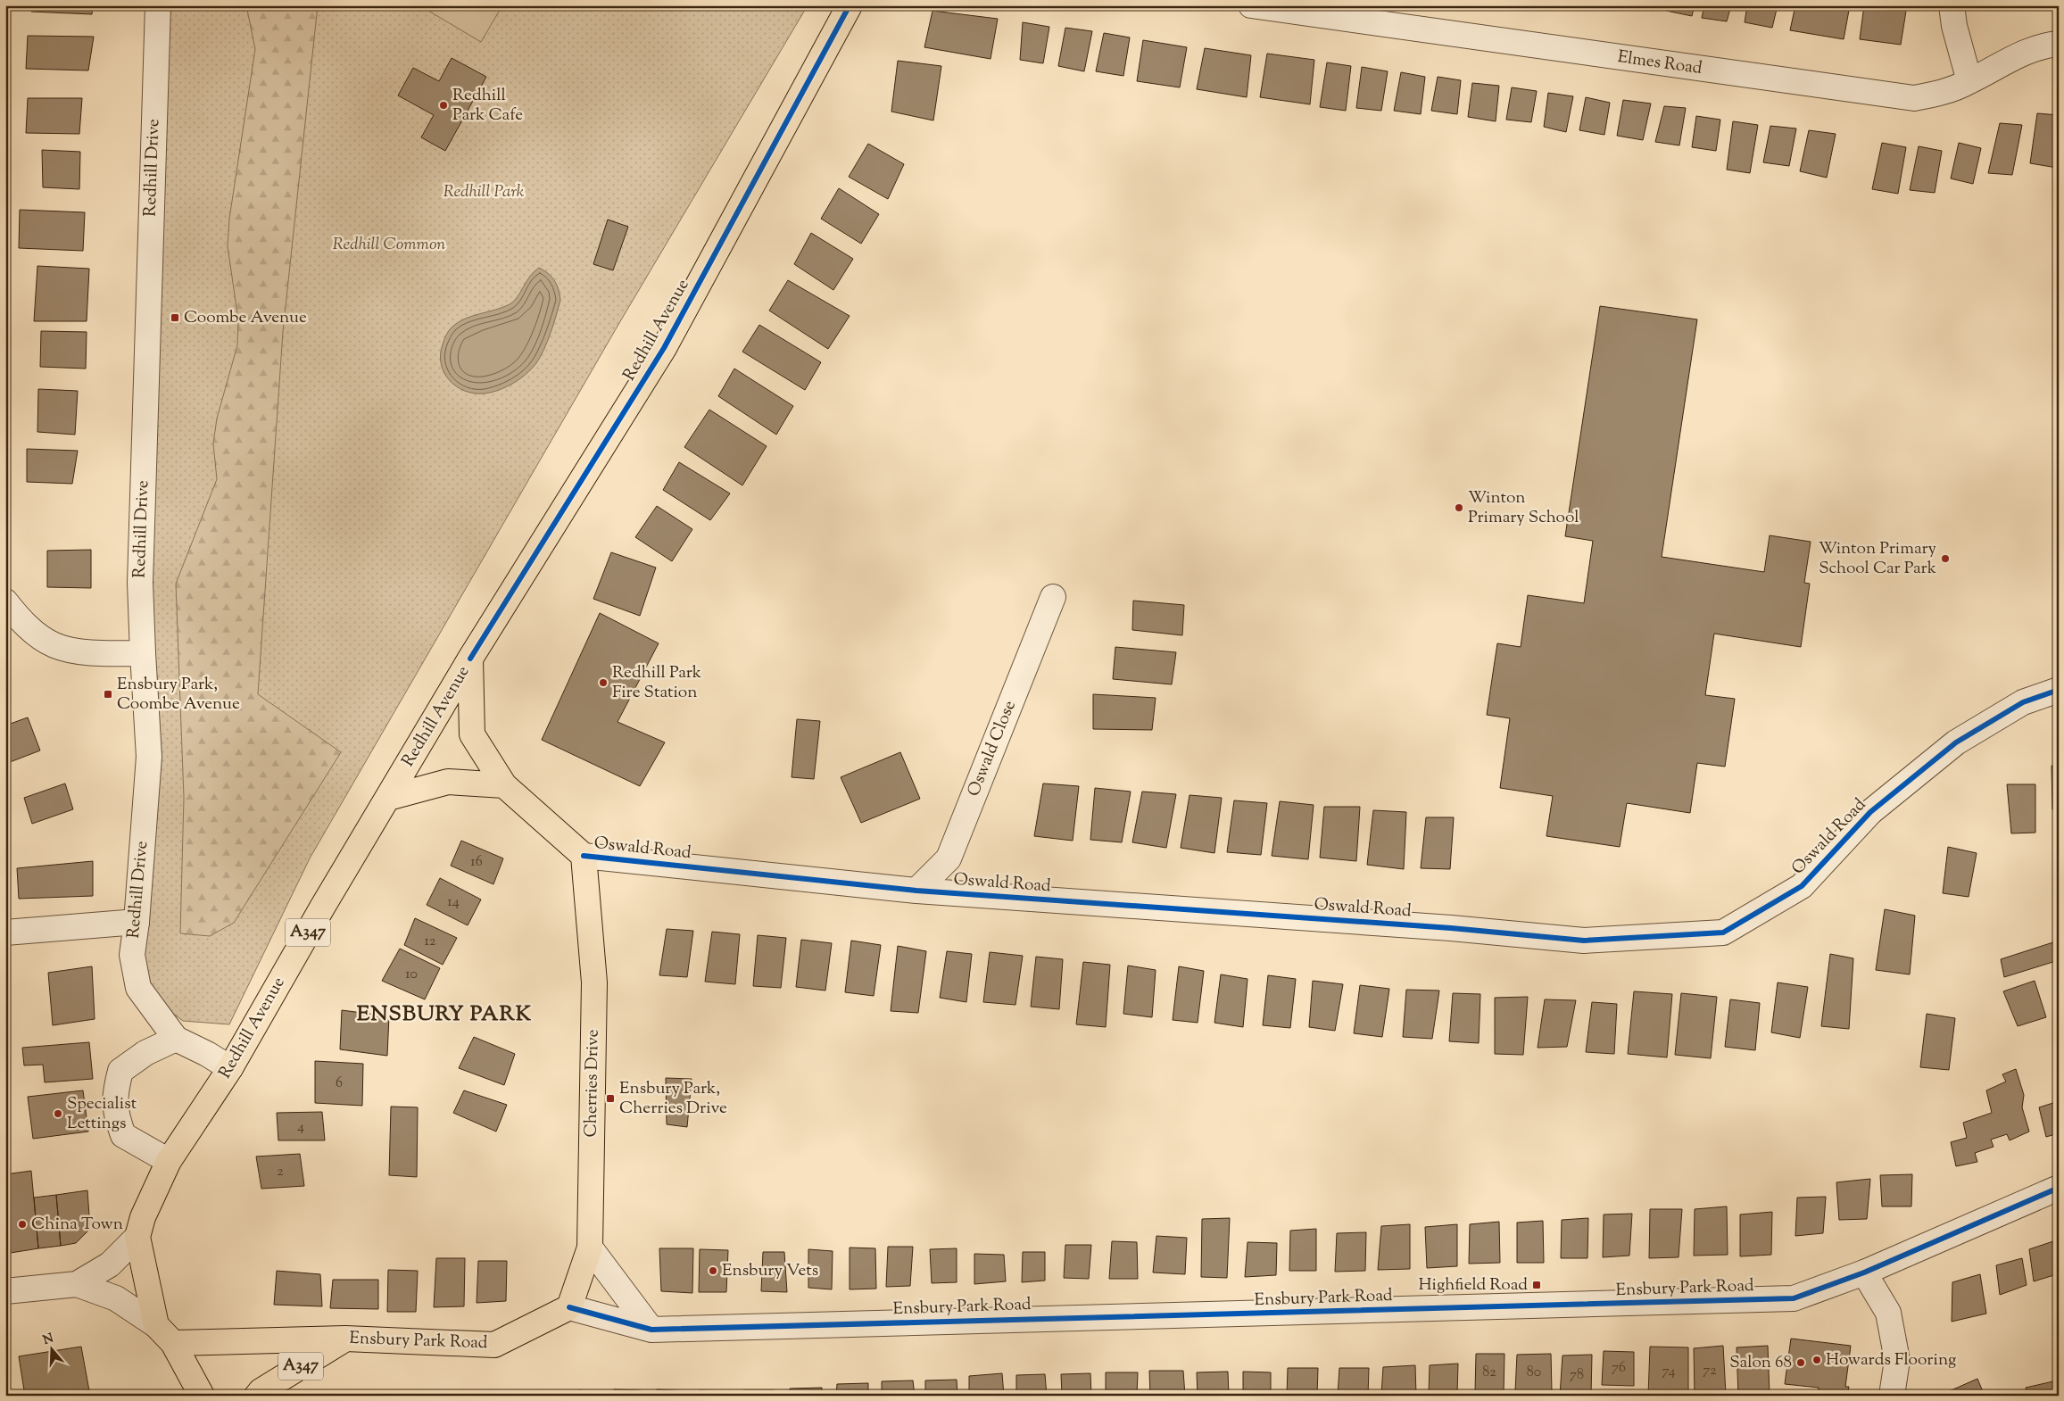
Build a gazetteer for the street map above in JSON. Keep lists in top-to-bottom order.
{
  "streets": {
    "main road": [
      "Redhill Avenue",
      "Oswald Road",
      "A347",
      "Cherries Drive",
      "Ensbury Park Road"
    ],
    "street": ["Elmes Road", "Redhill Drive", "Oswald Close"]
  },
  "crossings": [
    ["Redhill Drive", "Redhill Avenue"],
    ["Redhill Avenue", "Oswald Road"],
    ["Oswald Close", "Oswald Road"],
    ["Oswald Road", "Cherries Drive"],
    ["A347", "Ensbury Park Road"],
    ["Cherries Drive", "Ensbury Park Road"]
  ],
  "districts": ["ENSBURY PARK"],
  "parks": ["Redhill Park", "Redhill Common"],
  "places": {
    "other": [
      "Redhill Park Cafe",
      "Winton Primary School",
      "Winton Primary School Car Park",
      "Redhill Park Fire Station",
      "Specialist Lettings",
      "China Town",
      "Ensbury Vets",
      "Howards Flooring",
      "Salon 68"
    ],
    "transit": [
      "Coombe Avenue",
      "Ensbury Park, Coombe Avenue",
      "Ensbury Park, Cherries Drive",
      "Highfield Road"
    ]
  },
  "house_numbers": [
    "16",
    "14",
    "12",
    "10",
    "6",
    "4",
    "2",
    "76",
    "72",
    "74",
    "82",
    "80",
    "78"
  ],
  "north": "top"
}
